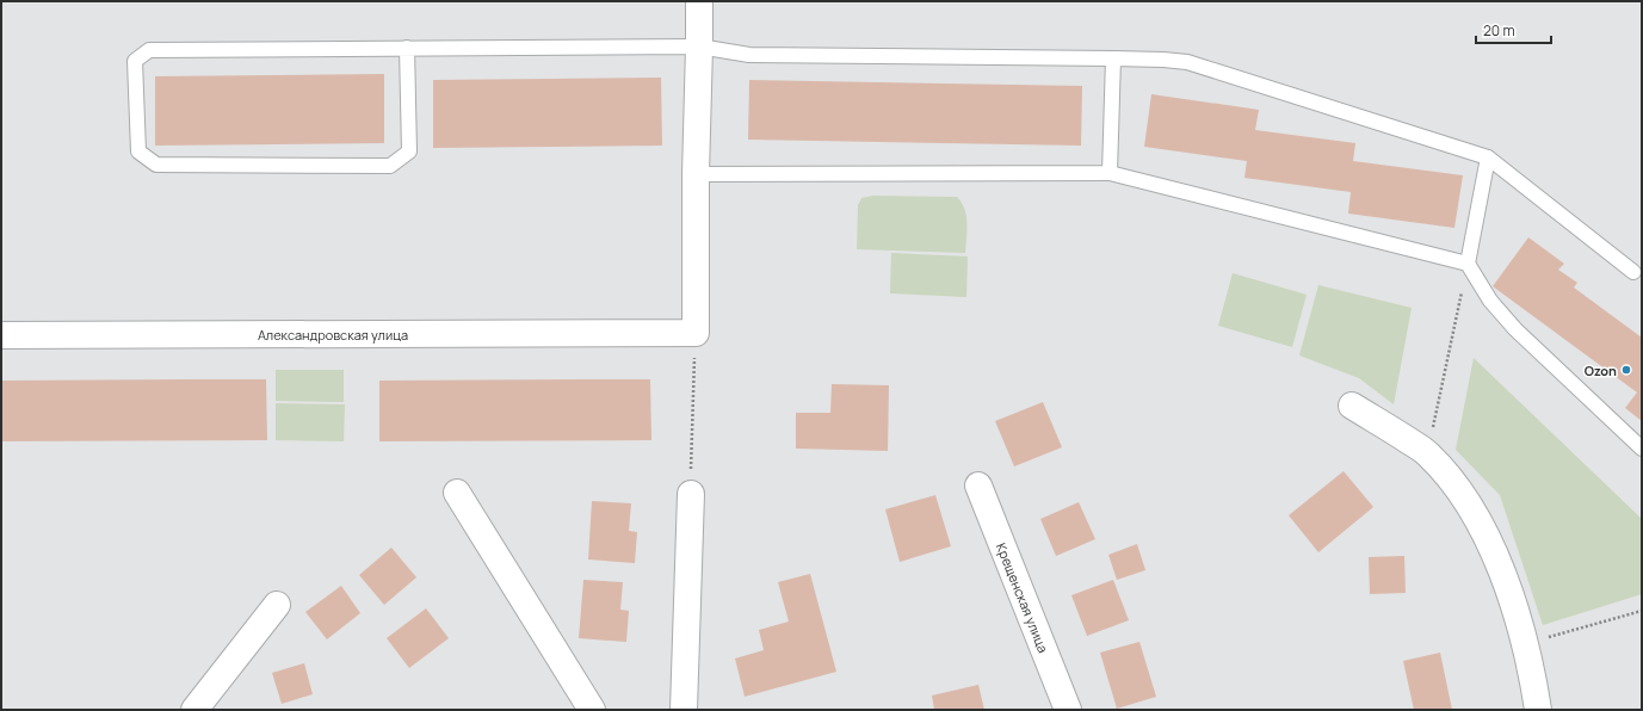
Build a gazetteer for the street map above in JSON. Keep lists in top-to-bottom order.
{
  "streets": {
    "street": ["Александровская улица", "Крещенская улица"]
  },
  "places": ["Ozon"],
  "scale_bar": "20 m"
}
